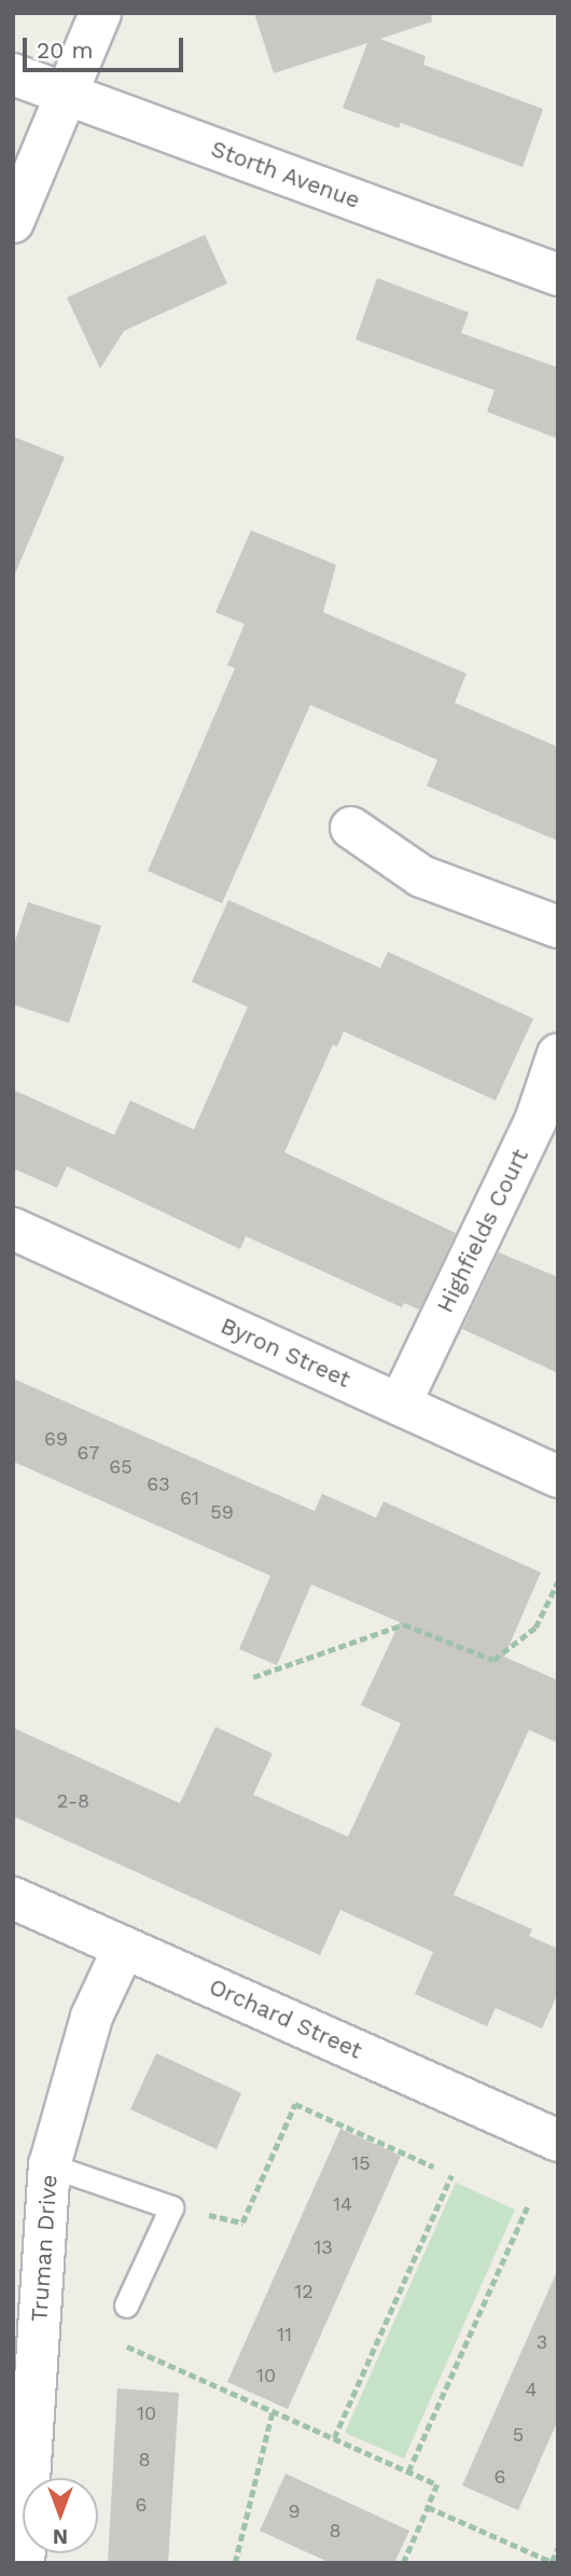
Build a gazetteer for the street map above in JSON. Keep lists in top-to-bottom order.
{
  "streets": {
    "street": [
      "Storth Avenue",
      "Highfields Court",
      "Byron Street",
      "Orchard Street",
      "Truman Drive"
    ]
  },
  "crossings": [
    ["Highfields Court", "Byron Street"],
    ["Orchard Street", "Truman Drive"]
  ],
  "house_numbers": [
    "69",
    "67",
    "65",
    "63",
    "61",
    "59",
    "2-8",
    "15",
    "14",
    "13",
    "12",
    "11",
    "3",
    "10",
    "4",
    "10",
    "5",
    "8",
    "6",
    "6",
    "9",
    "8"
  ],
  "scale_bar": "20 m",
  "north": "bottom"
}
